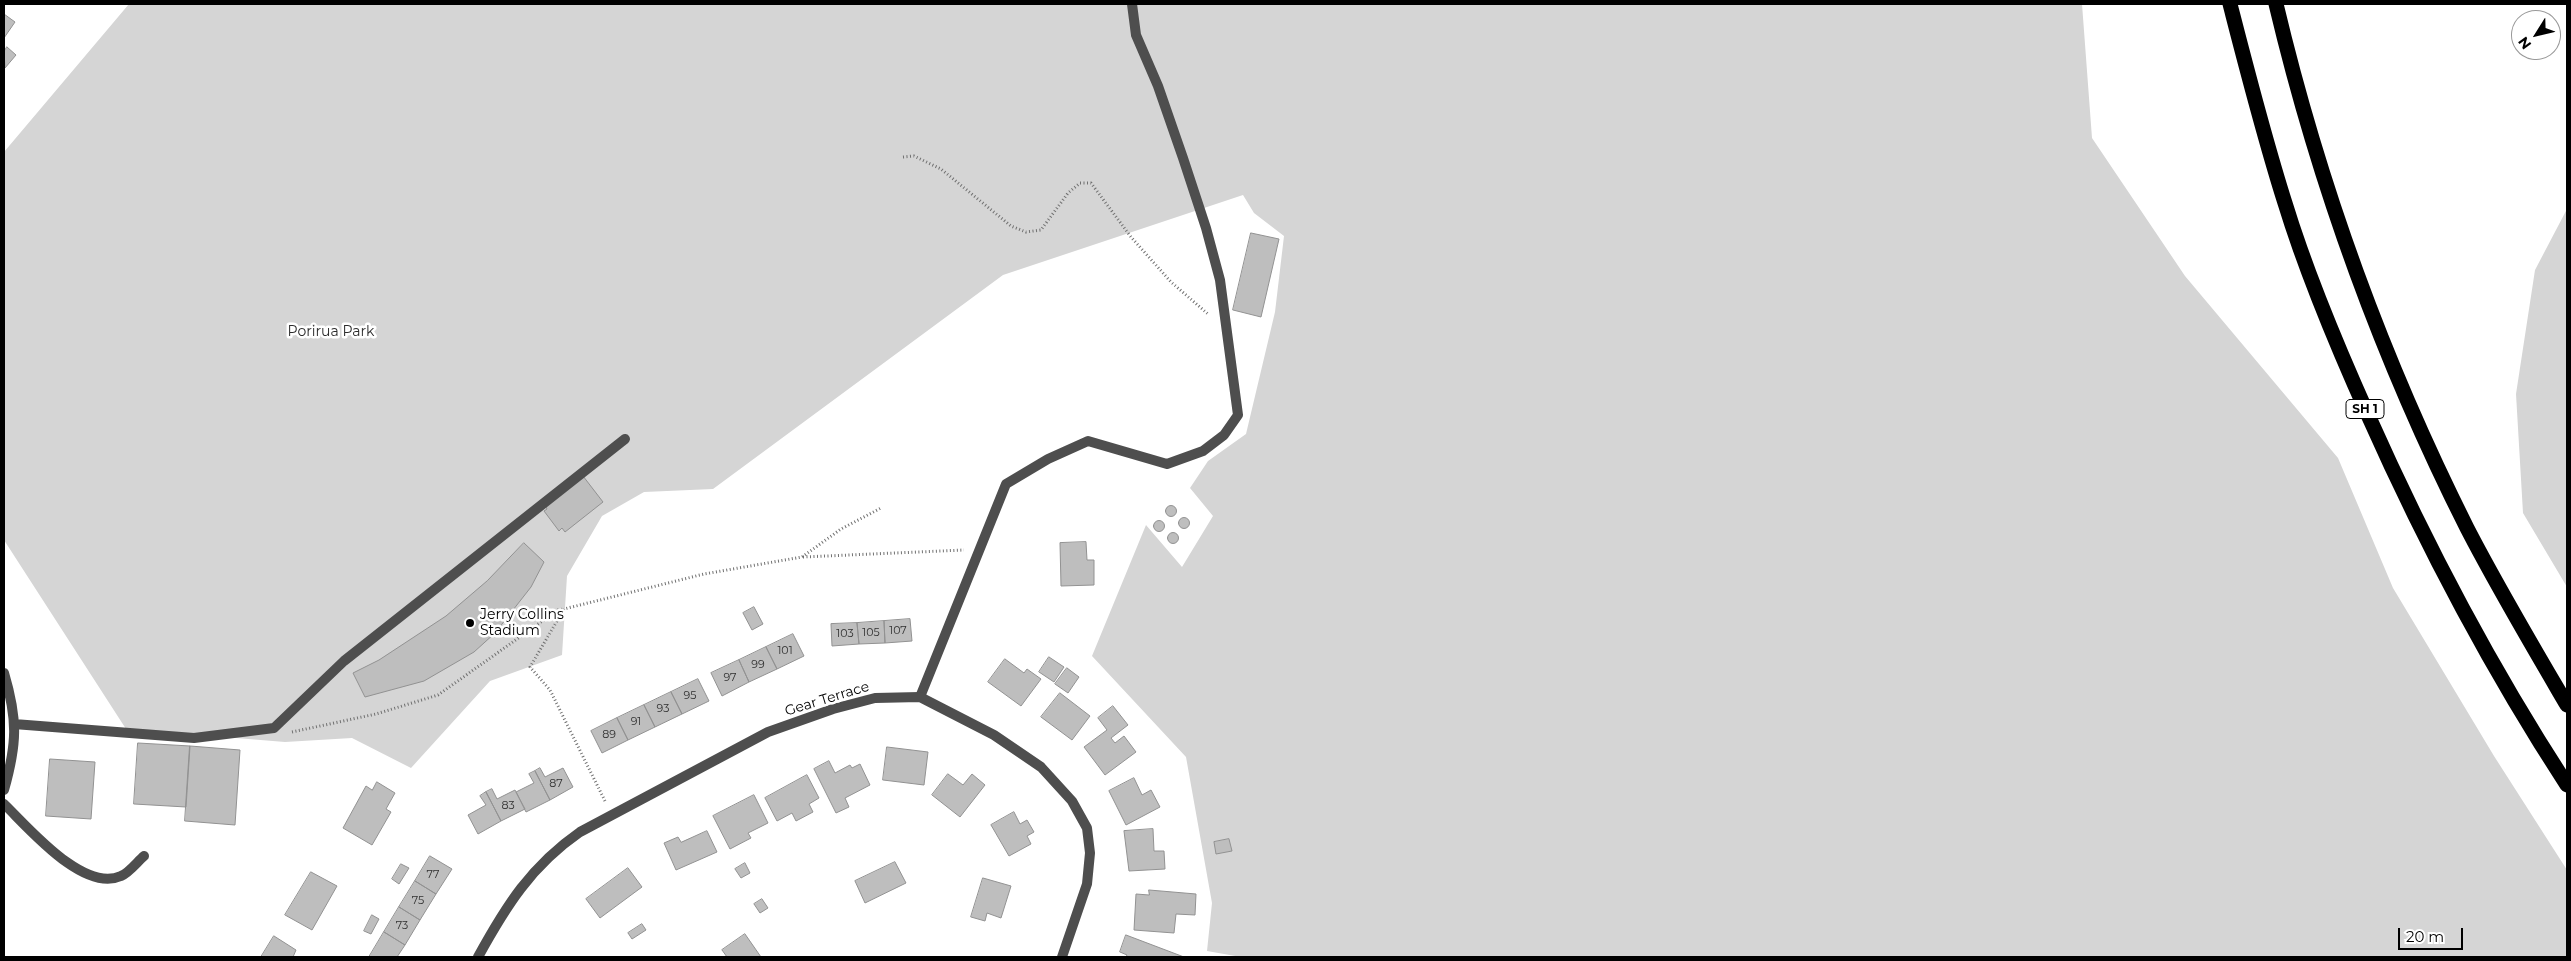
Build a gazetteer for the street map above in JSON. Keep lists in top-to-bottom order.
{
  "streets": {
    "highway": ["SH 1"],
    "street": ["Gear Terrace"]
  },
  "parks": ["Porirua Park"],
  "places": ["Jerry Collins Stadium"],
  "house_numbers": [
    "107",
    "105",
    "103",
    "101",
    "99",
    "97",
    "95",
    "93",
    "91",
    "89",
    "87",
    "83",
    "77",
    "75",
    "73"
  ],
  "scale_bar": "20 m",
  "north": "bottom left"
}
